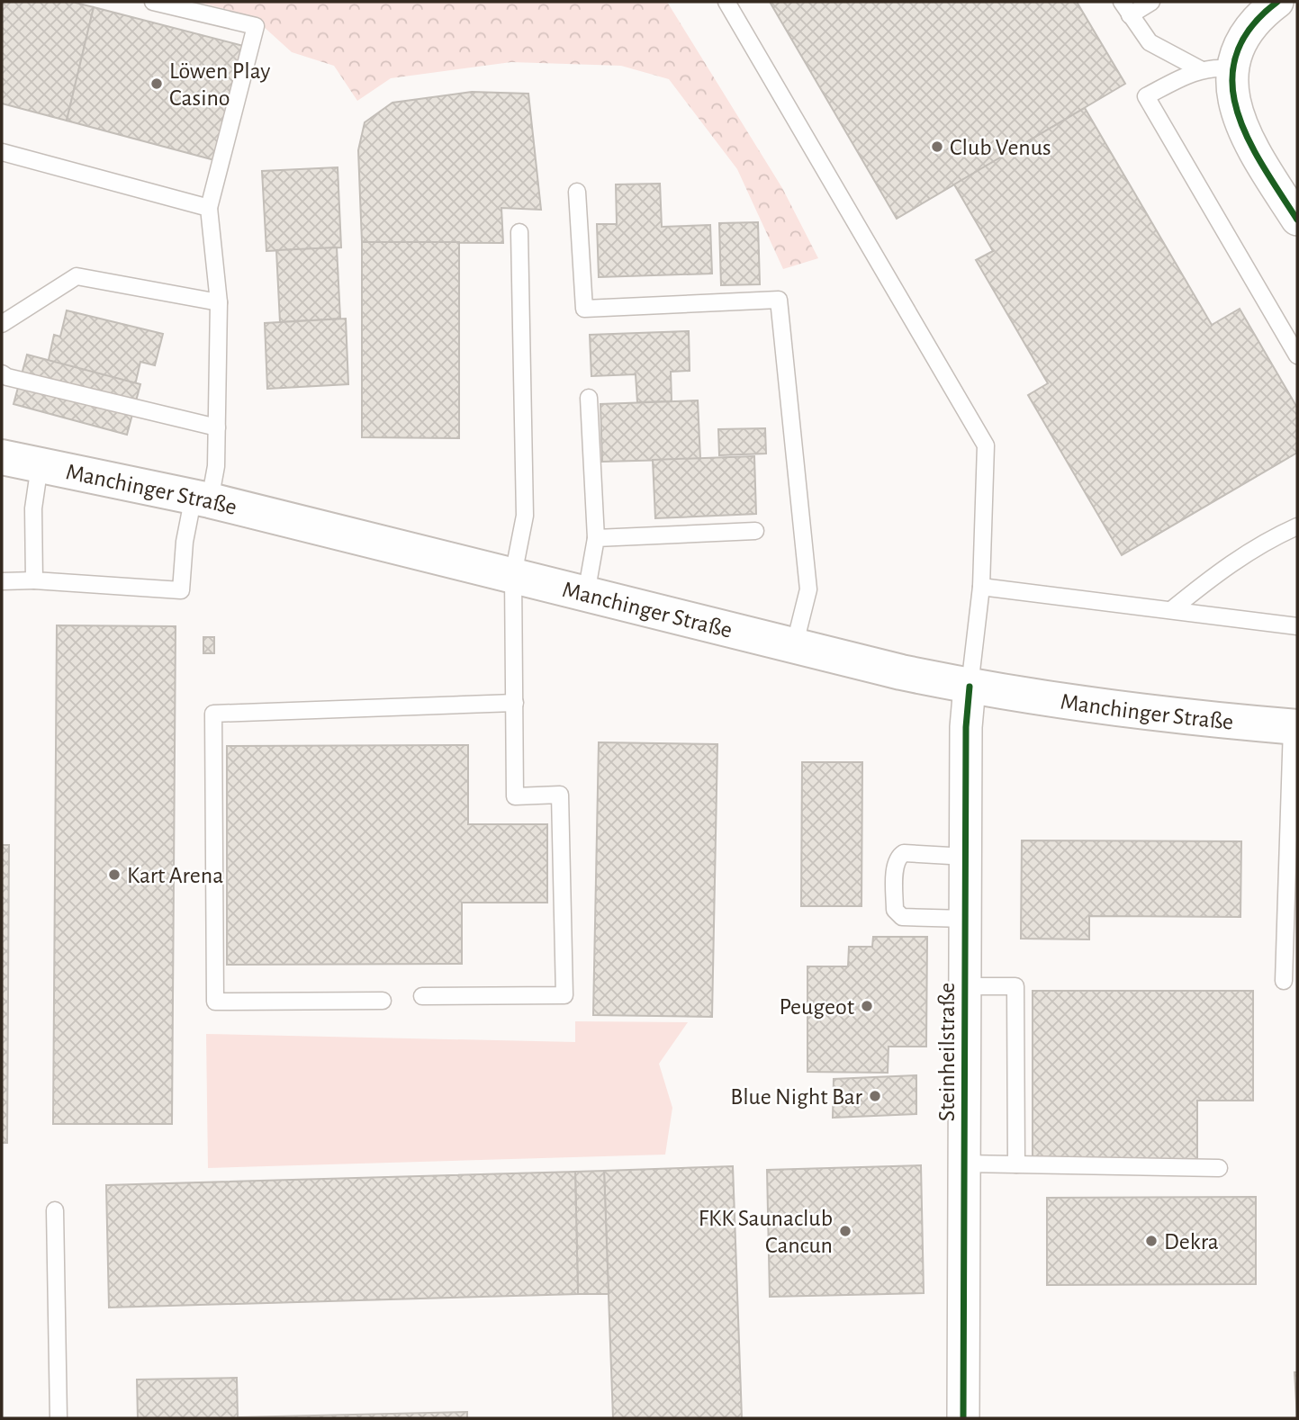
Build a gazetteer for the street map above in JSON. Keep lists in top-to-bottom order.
{
  "streets": {
    "main road": ["Manchinger Straße"],
    "street": ["Steinheilstraße"]
  },
  "crossings": [
    ["Manchinger Straße", "Steinheilstraße"]
  ],
  "places": [
    "Löwen Play Casino",
    "Club Venus",
    "Kart Arena",
    "Peugeot",
    "Blue Night Bar",
    "FKK Saunaclub Cancun",
    "Dekra"
  ]
}
